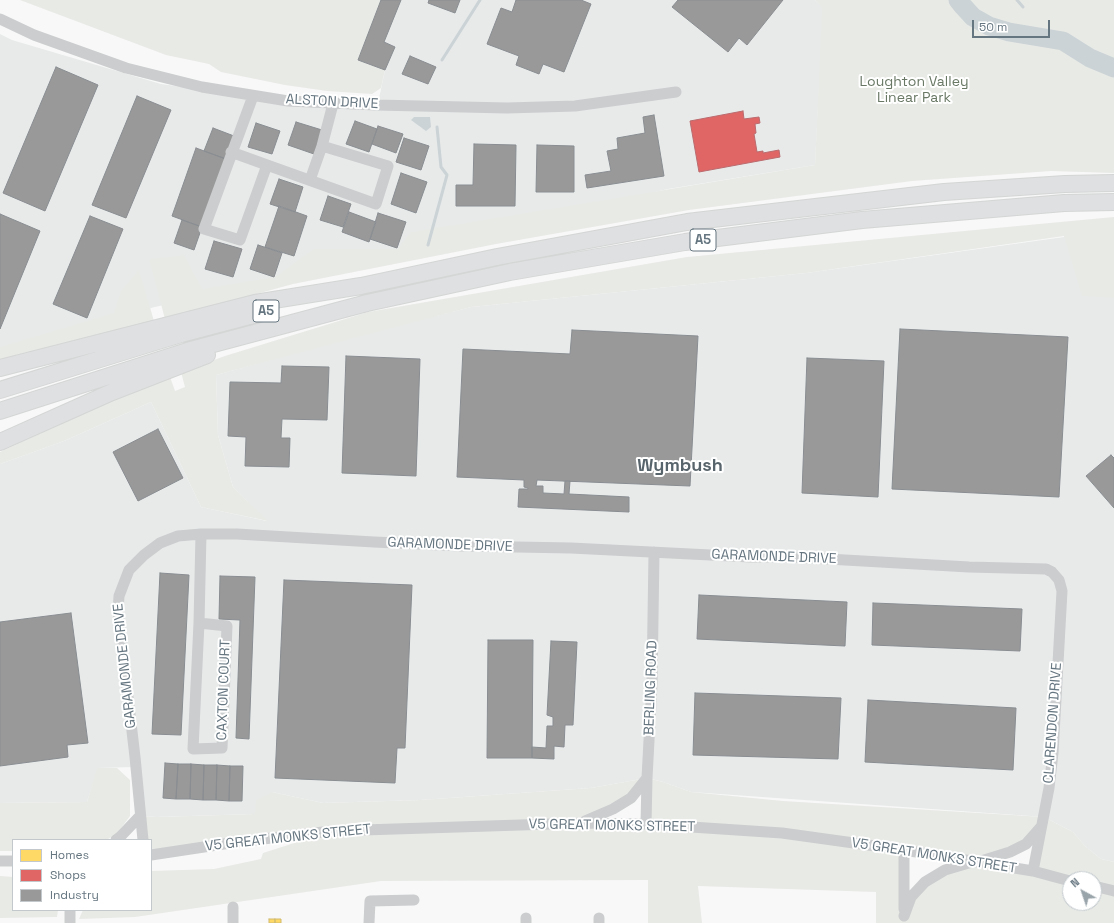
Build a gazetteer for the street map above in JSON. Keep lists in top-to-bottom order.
{
  "streets": {
    "highway": ["A5"],
    "street": [
      "ALSTON DRIVE",
      "GARAMONDE DRIVE",
      "BERLING ROAD",
      "CAXTON COURT",
      "CLARENDON DRIVE",
      "V5 GREAT MONKS STREET"
    ]
  },
  "crossings": [
    ["GARAMONDE DRIVE", "BERLING ROAD"],
    ["GARAMONDE DRIVE", "CAXTON COURT"],
    ["GARAMONDE DRIVE", "CLARENDON DRIVE"],
    ["BERLING ROAD", "V5 GREAT MONKS STREET"],
    ["CLARENDON DRIVE", "V5 GREAT MONKS STREET"]
  ],
  "districts": ["Wymbush"],
  "parks": ["Loughton Valley Linear Park"],
  "legend": ["Homes", "Shops", "Industry"],
  "scale_bar": "50 m",
  "north": "top left"
}
